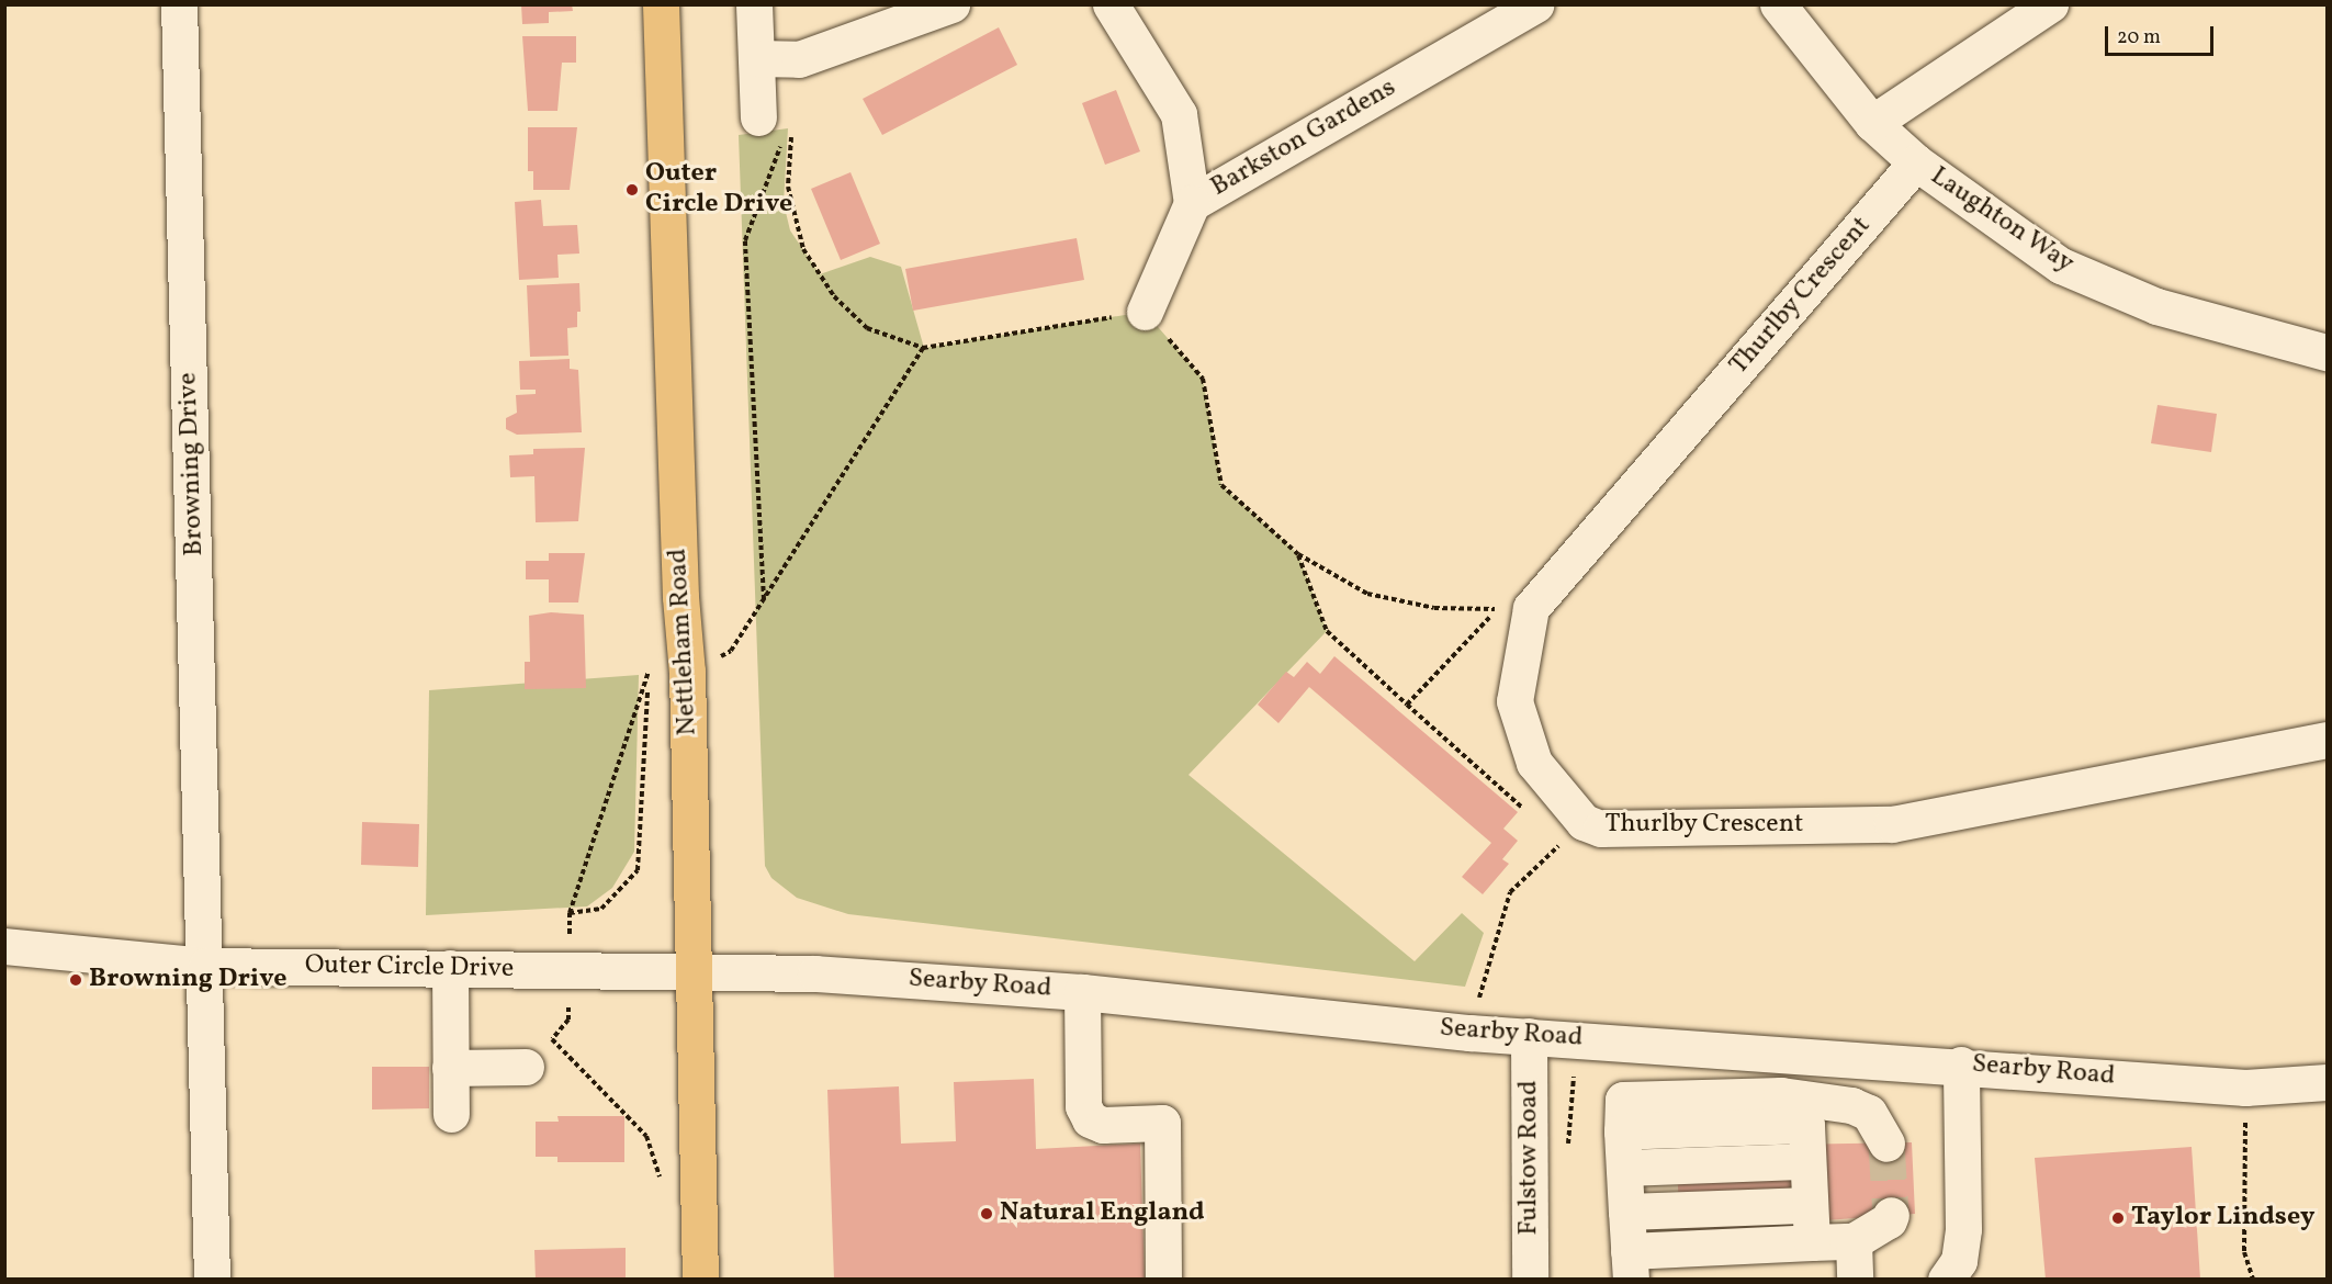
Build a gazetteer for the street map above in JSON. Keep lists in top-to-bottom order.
{
  "streets": {
    "main road": ["Nettleham Road"],
    "street": [
      "Barkston Gardens",
      "Laughton Way",
      "Thurlby Crescent",
      "Browning Drive",
      "Outer Circle Drive",
      "Searby Road",
      "Fulstow Road"
    ]
  },
  "crossings": [
    ["Laughton Way", "Thurlby Crescent"],
    ["Browning Drive", "Outer Circle Drive"],
    ["Nettleham Road", "Outer Circle Drive"],
    ["Nettleham Road", "Searby Road"],
    ["Outer Circle Drive", "Searby Road"],
    ["Searby Road", "Fulstow Road"]
  ],
  "places": [
    "Outer Circle Drive",
    "Browning Drive",
    "Natural England",
    "Taylor Lindsey"
  ],
  "scale_bar": "20 m"
}
